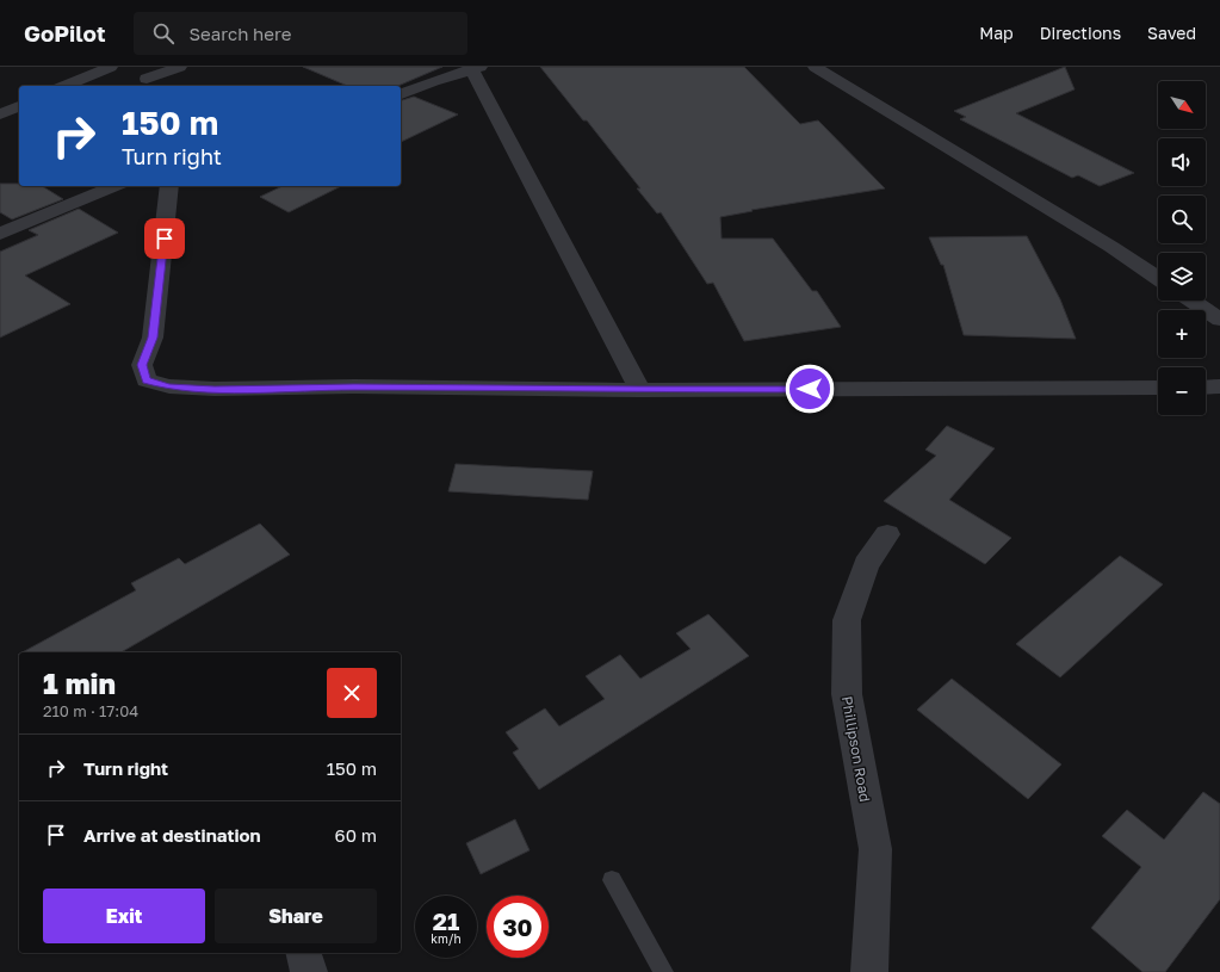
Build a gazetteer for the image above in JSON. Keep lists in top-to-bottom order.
{
  "streets": {
    "street": ["Phillipson Road"]
  },
  "north": "bottom right",
  "page": {
    "header": "GoPilot",
    "search": "Search here",
    "nav": ["Map", "Directions", "Saved"],
    "map_buttons": ["+", "−"],
    "turn": ["150 m", "Turn right"],
    "heading": ["1 min", "210 m · 17:04"],
    "list": [
      {
        "name": "Turn right",
        "value": "150 m"
      },
      {
        "name": "Arrive at destination",
        "value": "60 m"
      }
    ],
    "buttons": ["Exit", "Share"],
    "speed": "21 km/h",
    "limit": "30"
  }
}
